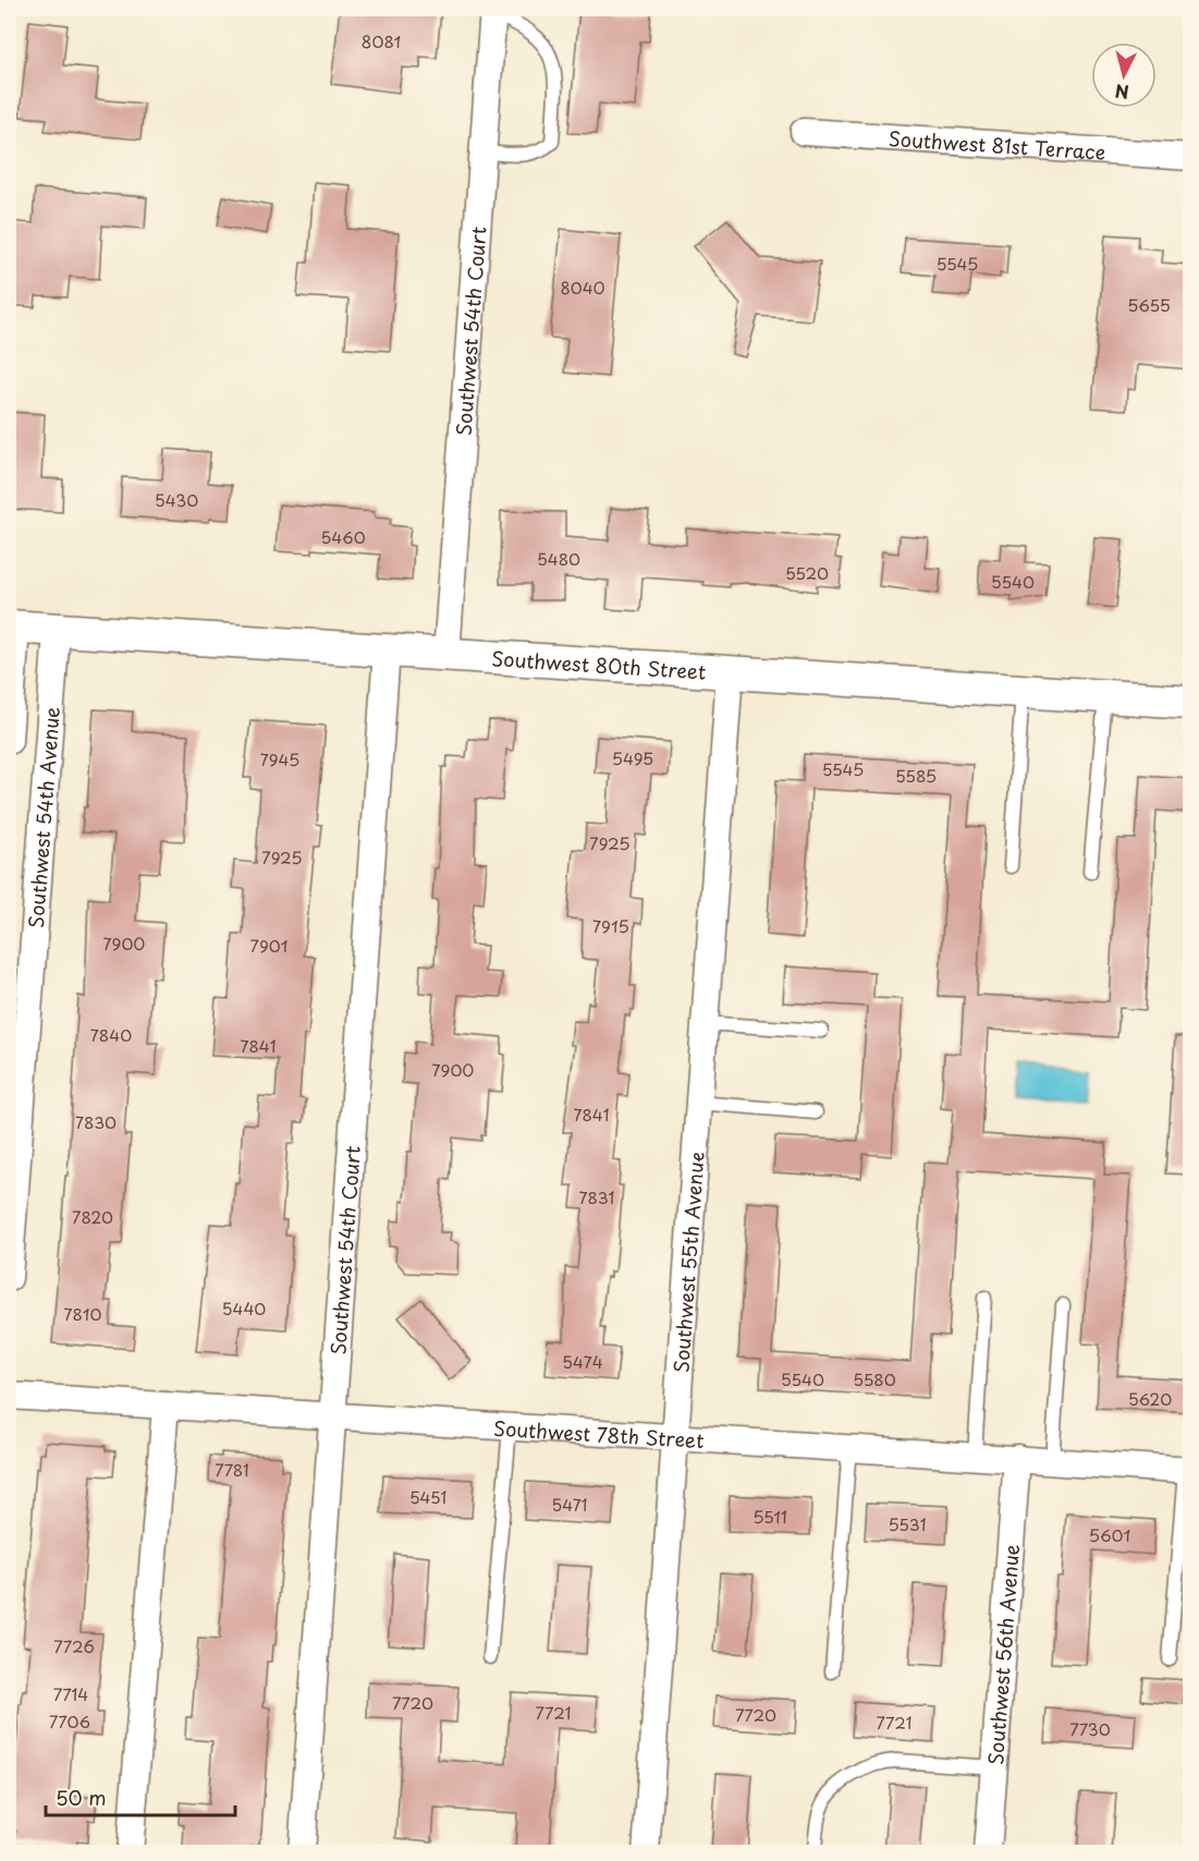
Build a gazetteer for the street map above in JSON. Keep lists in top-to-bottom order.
{
  "streets": {
    "street": [
      "Southwest 81st Terrace",
      "Southwest 54th Court",
      "Southwest 80th Street",
      "Southwest 54th Avenue",
      "Southwest 55th Avenue",
      "Southwest 78th Street",
      "Southwest 56th Avenue"
    ]
  },
  "crossings": [
    ["Southwest 54th Court", "Southwest 80th Street"],
    ["Southwest 54th Court", "Southwest 78th Street"],
    ["Southwest 80th Street", "Southwest 54th Avenue"],
    ["Southwest 80th Street", "Southwest 55th Avenue"],
    ["Southwest 55th Avenue", "Southwest 78th Street"],
    ["Southwest 78th Street", "Southwest 56th Avenue"]
  ],
  "house_numbers": [
    "8081",
    "5545",
    "8040",
    "5655",
    "5430",
    "5460",
    "5480",
    "5520",
    "5540",
    "5495",
    "7945",
    "5545",
    "5585",
    "7925",
    "7925",
    "7915",
    "7900",
    "7901",
    "7840",
    "7841",
    "7900",
    "7841",
    "7830",
    "7831",
    "7820",
    "5440",
    "7810",
    "5474",
    "5540",
    "5580",
    "5620",
    "7781",
    "5451",
    "5471",
    "5511",
    "5531",
    "5601",
    "7726",
    "7714",
    "7720",
    "7721",
    "7720",
    "7706",
    "7721",
    "7730"
  ],
  "scale_bar": "50 m",
  "north": "bottom"
}
